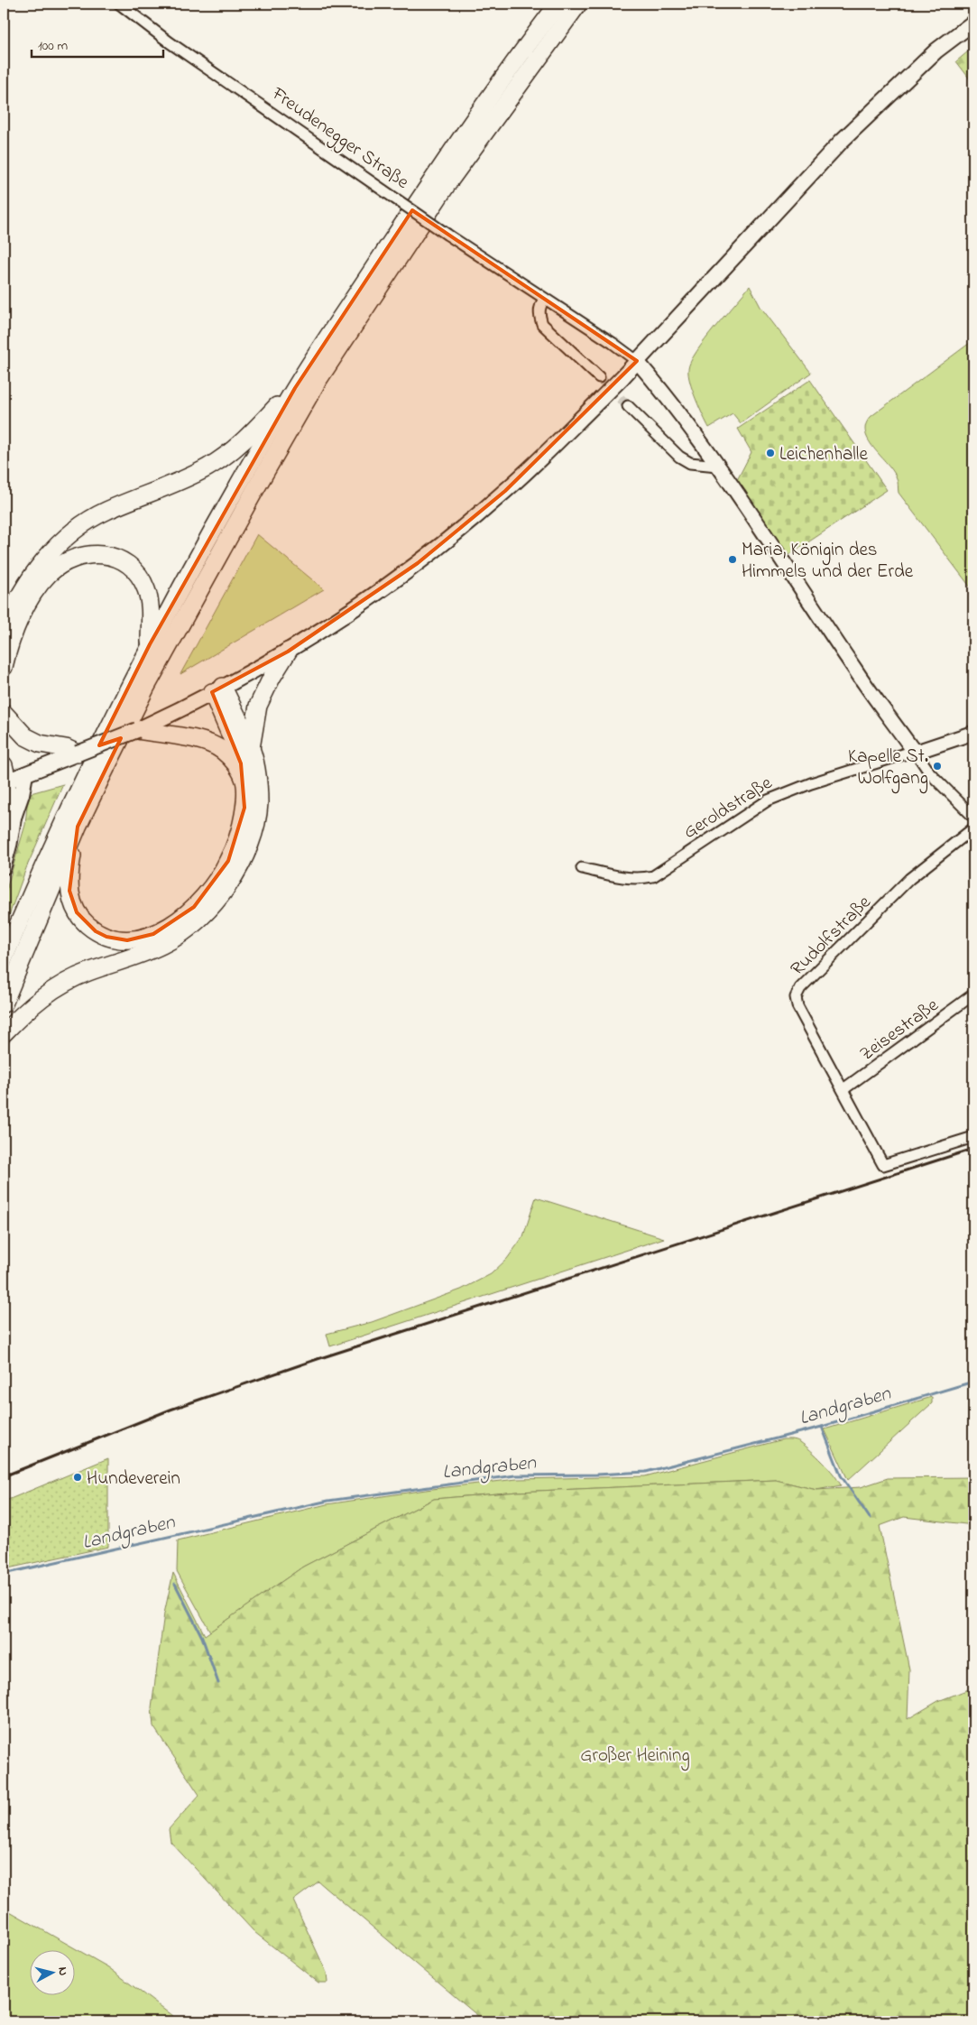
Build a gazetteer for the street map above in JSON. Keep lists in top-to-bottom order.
{
  "streets": {
    "street": [
      "Freudenegger Straße",
      "Geroldstraße",
      "Rudolfstraße",
      "Zeisestraße"
    ]
  },
  "crossings": [
    ["Freudenegger Straße", "Geroldstraße"],
    ["Rudolfstraße", "Zeisestraße"]
  ],
  "water": ["Landgraben"],
  "parks": ["Großer Heining"],
  "places": [
    "Leichenhalle",
    "Maria, Königin des Himmels und der Erde",
    "Kapelle St. Wolfgang",
    "Hundeverein"
  ],
  "scale_bar": "100 m",
  "north": "right"
}
